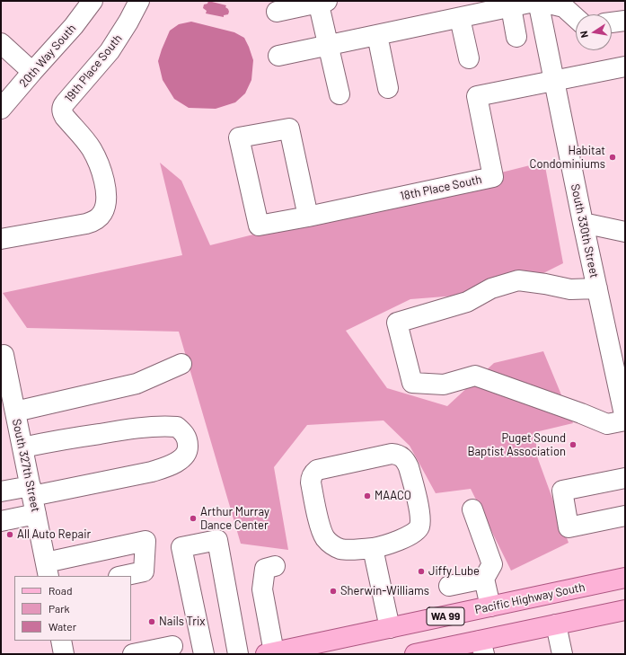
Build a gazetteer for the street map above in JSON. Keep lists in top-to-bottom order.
{
  "streets": {
    "main road": ["Pacific Highway South", "WA 99"],
    "street": [
      "20th Way South",
      "19th Place South",
      "18th Place South",
      "South 330th Street",
      "South 327th Street"
    ]
  },
  "crossings": [
    ["18th Place South", "South 330th Street"]
  ],
  "places": [
    "Habitat Condominiums",
    "Puget Sound Baptist Association",
    "MAACO",
    "Arthur Murray Dance Center",
    "All Auto Repair",
    "Jiffy Lube",
    "Sherwin-Williams",
    "Nails Trix"
  ],
  "legend": ["Road", "Park", "Water"],
  "north": "left"
}
